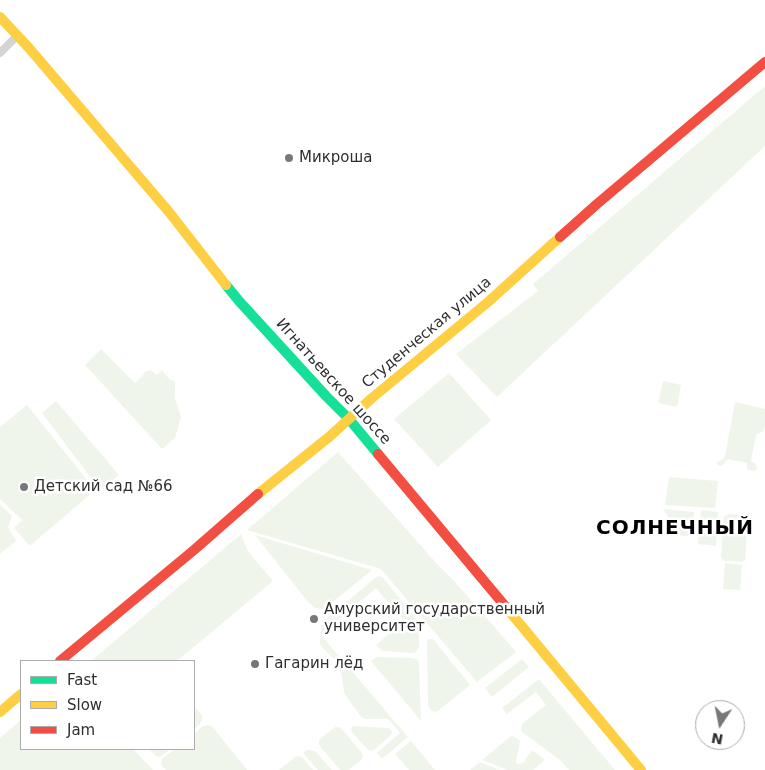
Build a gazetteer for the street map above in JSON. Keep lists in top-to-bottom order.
{
  "streets": {
    "main road": ["Студенческая улица", "Игнатьевское шоссе"]
  },
  "crossings": [
    ["Студенческая улица", "Игнатьевское шоссе"]
  ],
  "districts": ["СОЛНЕЧНЫЙ"],
  "places": [
    "Микроша",
    "Детский сад №66",
    "Амурский государственный университет",
    "Гагарин лёд"
  ],
  "legend": ["Fast", "Slow", "Jam"],
  "north": "bottom"
}
